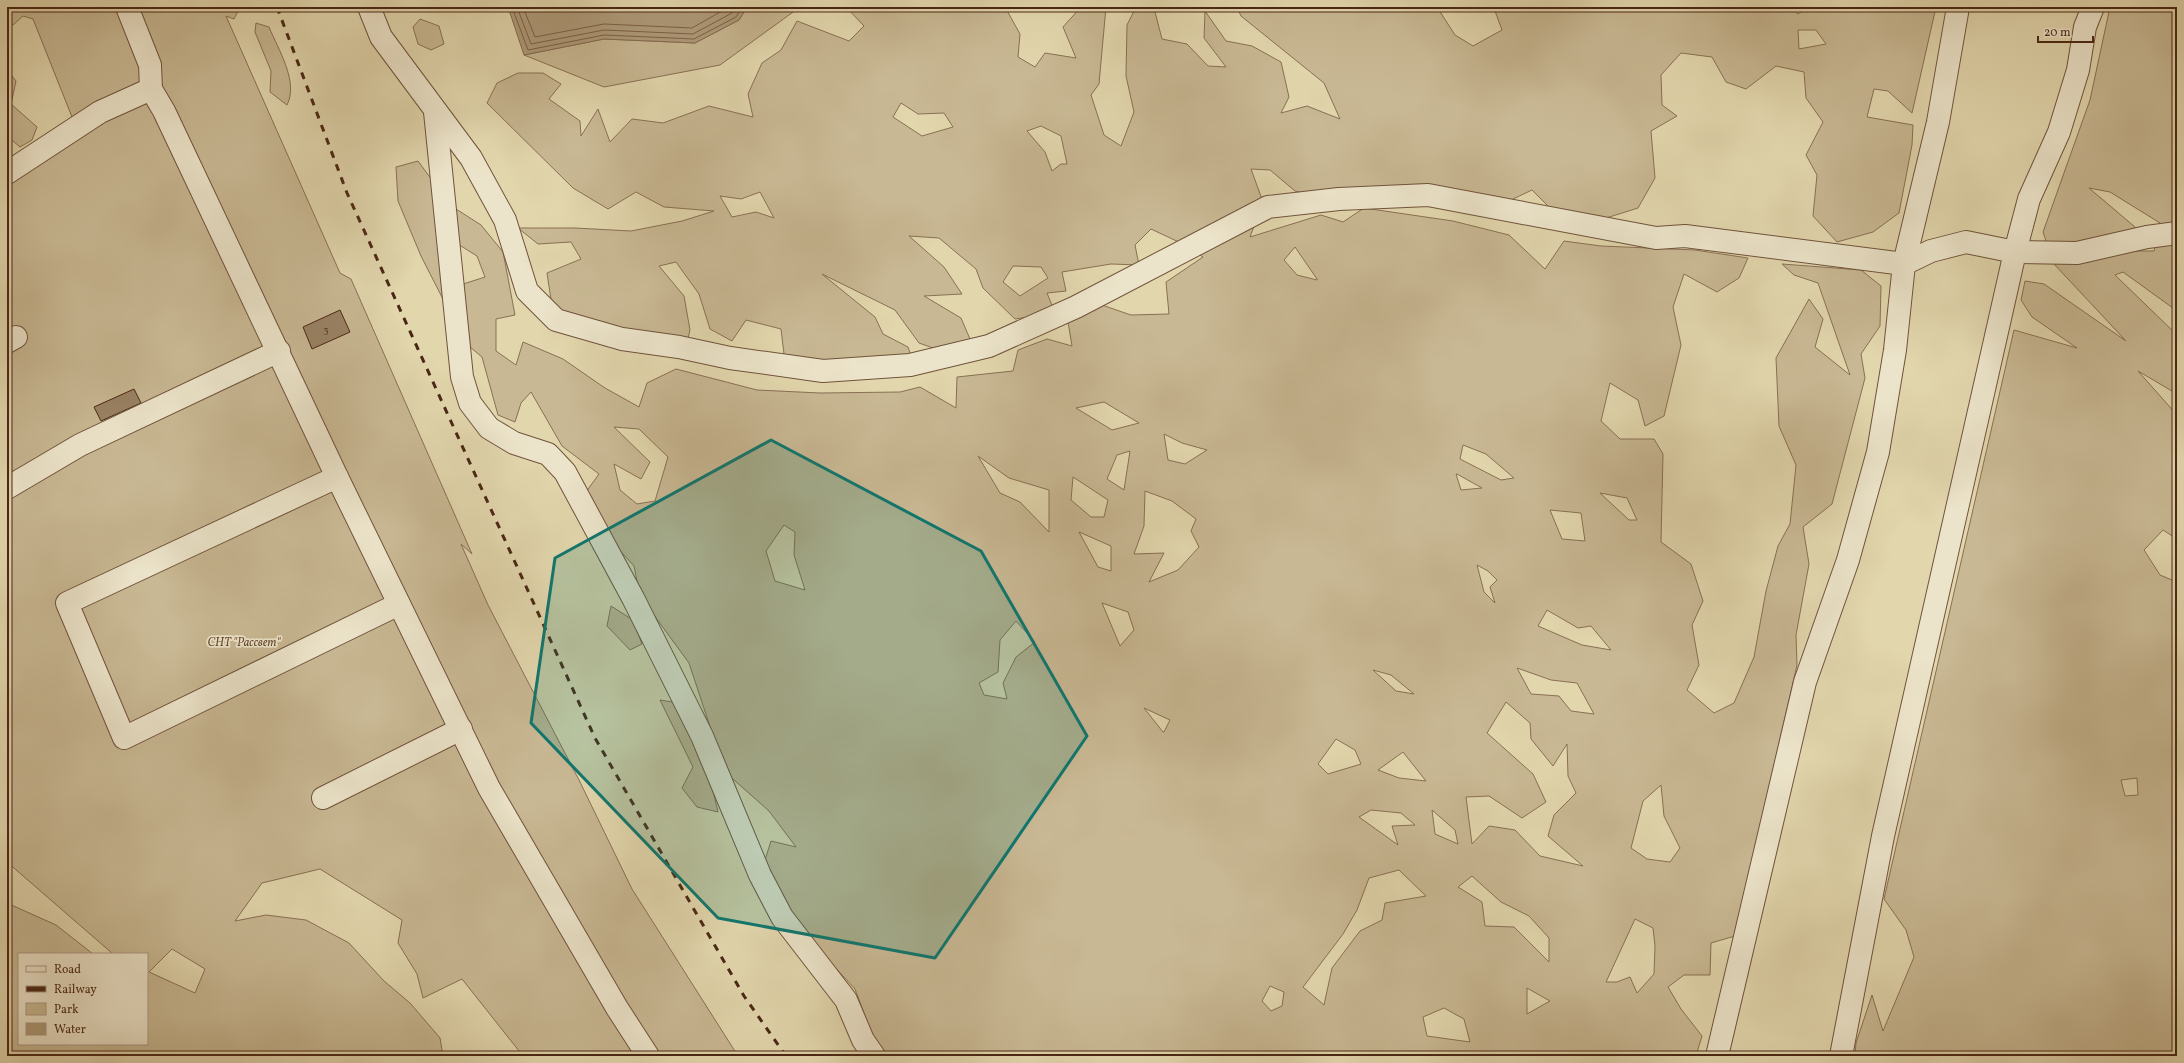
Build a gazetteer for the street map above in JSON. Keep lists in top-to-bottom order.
{
  "parks": ["СНТ \"Рассвет\""],
  "house_numbers": ["3"],
  "legend": [
    "Road",
    "Railway",
    "Park",
    "Water"
  ],
  "scale_bar": "20 m"
}
